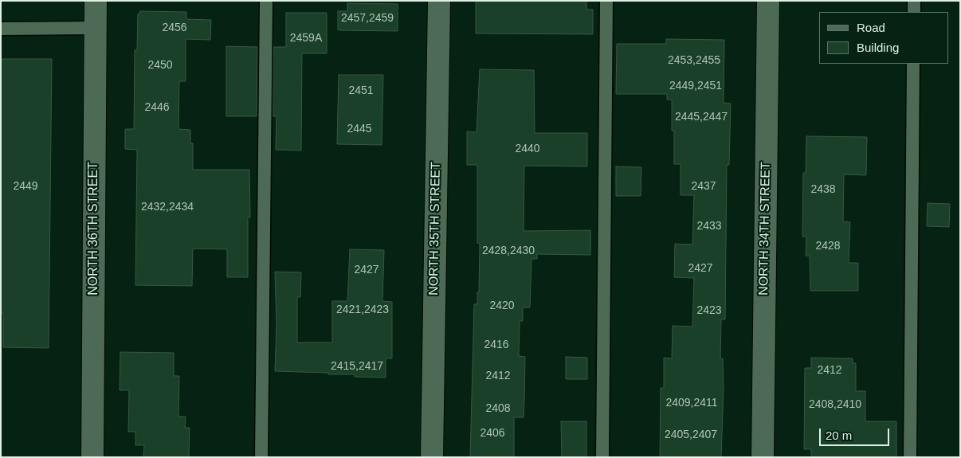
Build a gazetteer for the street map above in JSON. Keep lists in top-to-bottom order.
{
  "streets": {
    "street": ["NORTH 36TH STREET", "NORTH 35TH STREET", "NORTH 34TH STREET"]
  },
  "house_numbers": [
    "2457,2459",
    "2456",
    "2459A",
    "2453,2455",
    "2450",
    "2449,2451",
    "2451",
    "2446",
    "2445,2447",
    "2445",
    "2440",
    "2449",
    "2437",
    "2438",
    "2432,2434",
    "2433",
    "2428",
    "2428,2430",
    "2427",
    "2427",
    "2420",
    "2421,2423",
    "2423",
    "2416",
    "2415,2417",
    "2412",
    "2412",
    "2409,2411",
    "2408,2410",
    "2408",
    "2406",
    "2405,2407"
  ],
  "legend": ["Road", "Building"],
  "scale_bar": "20 m"
}
